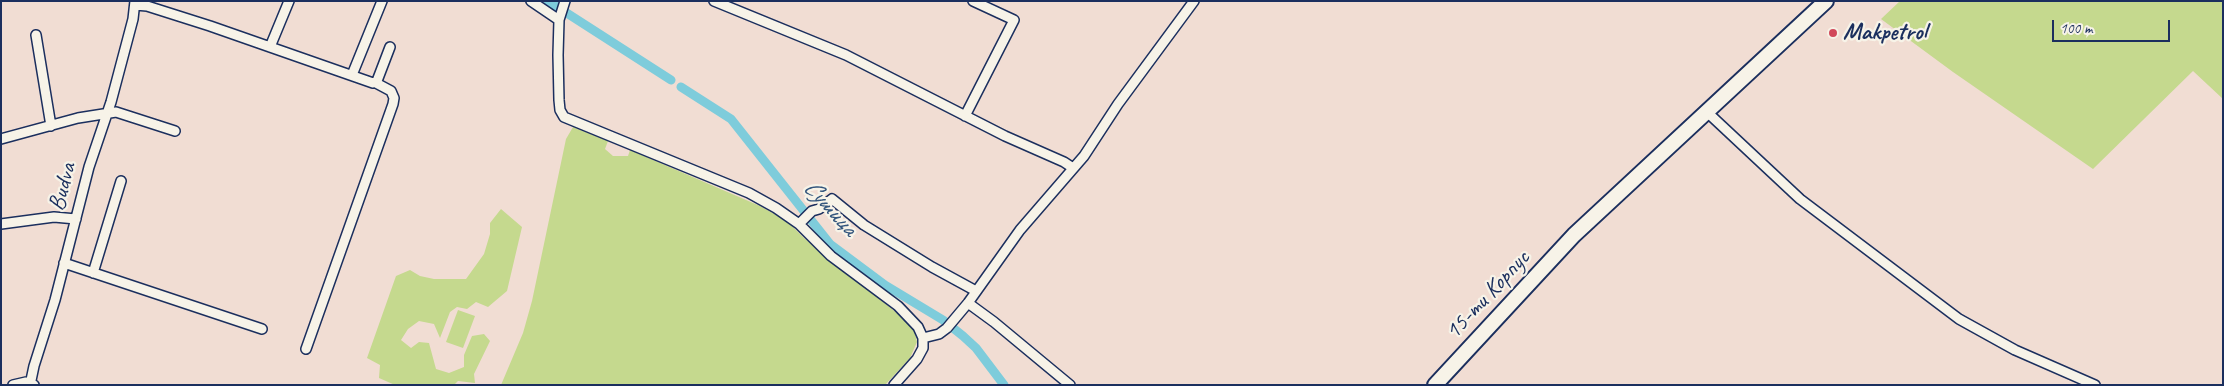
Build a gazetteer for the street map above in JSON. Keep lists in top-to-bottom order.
{
  "streets": {
    "main road": ["15-ти Корпус"],
    "street": ["Budva"]
  },
  "water": ["Сушица"],
  "places": ["Makpetrol"],
  "scale_bar": "100 m"
}
